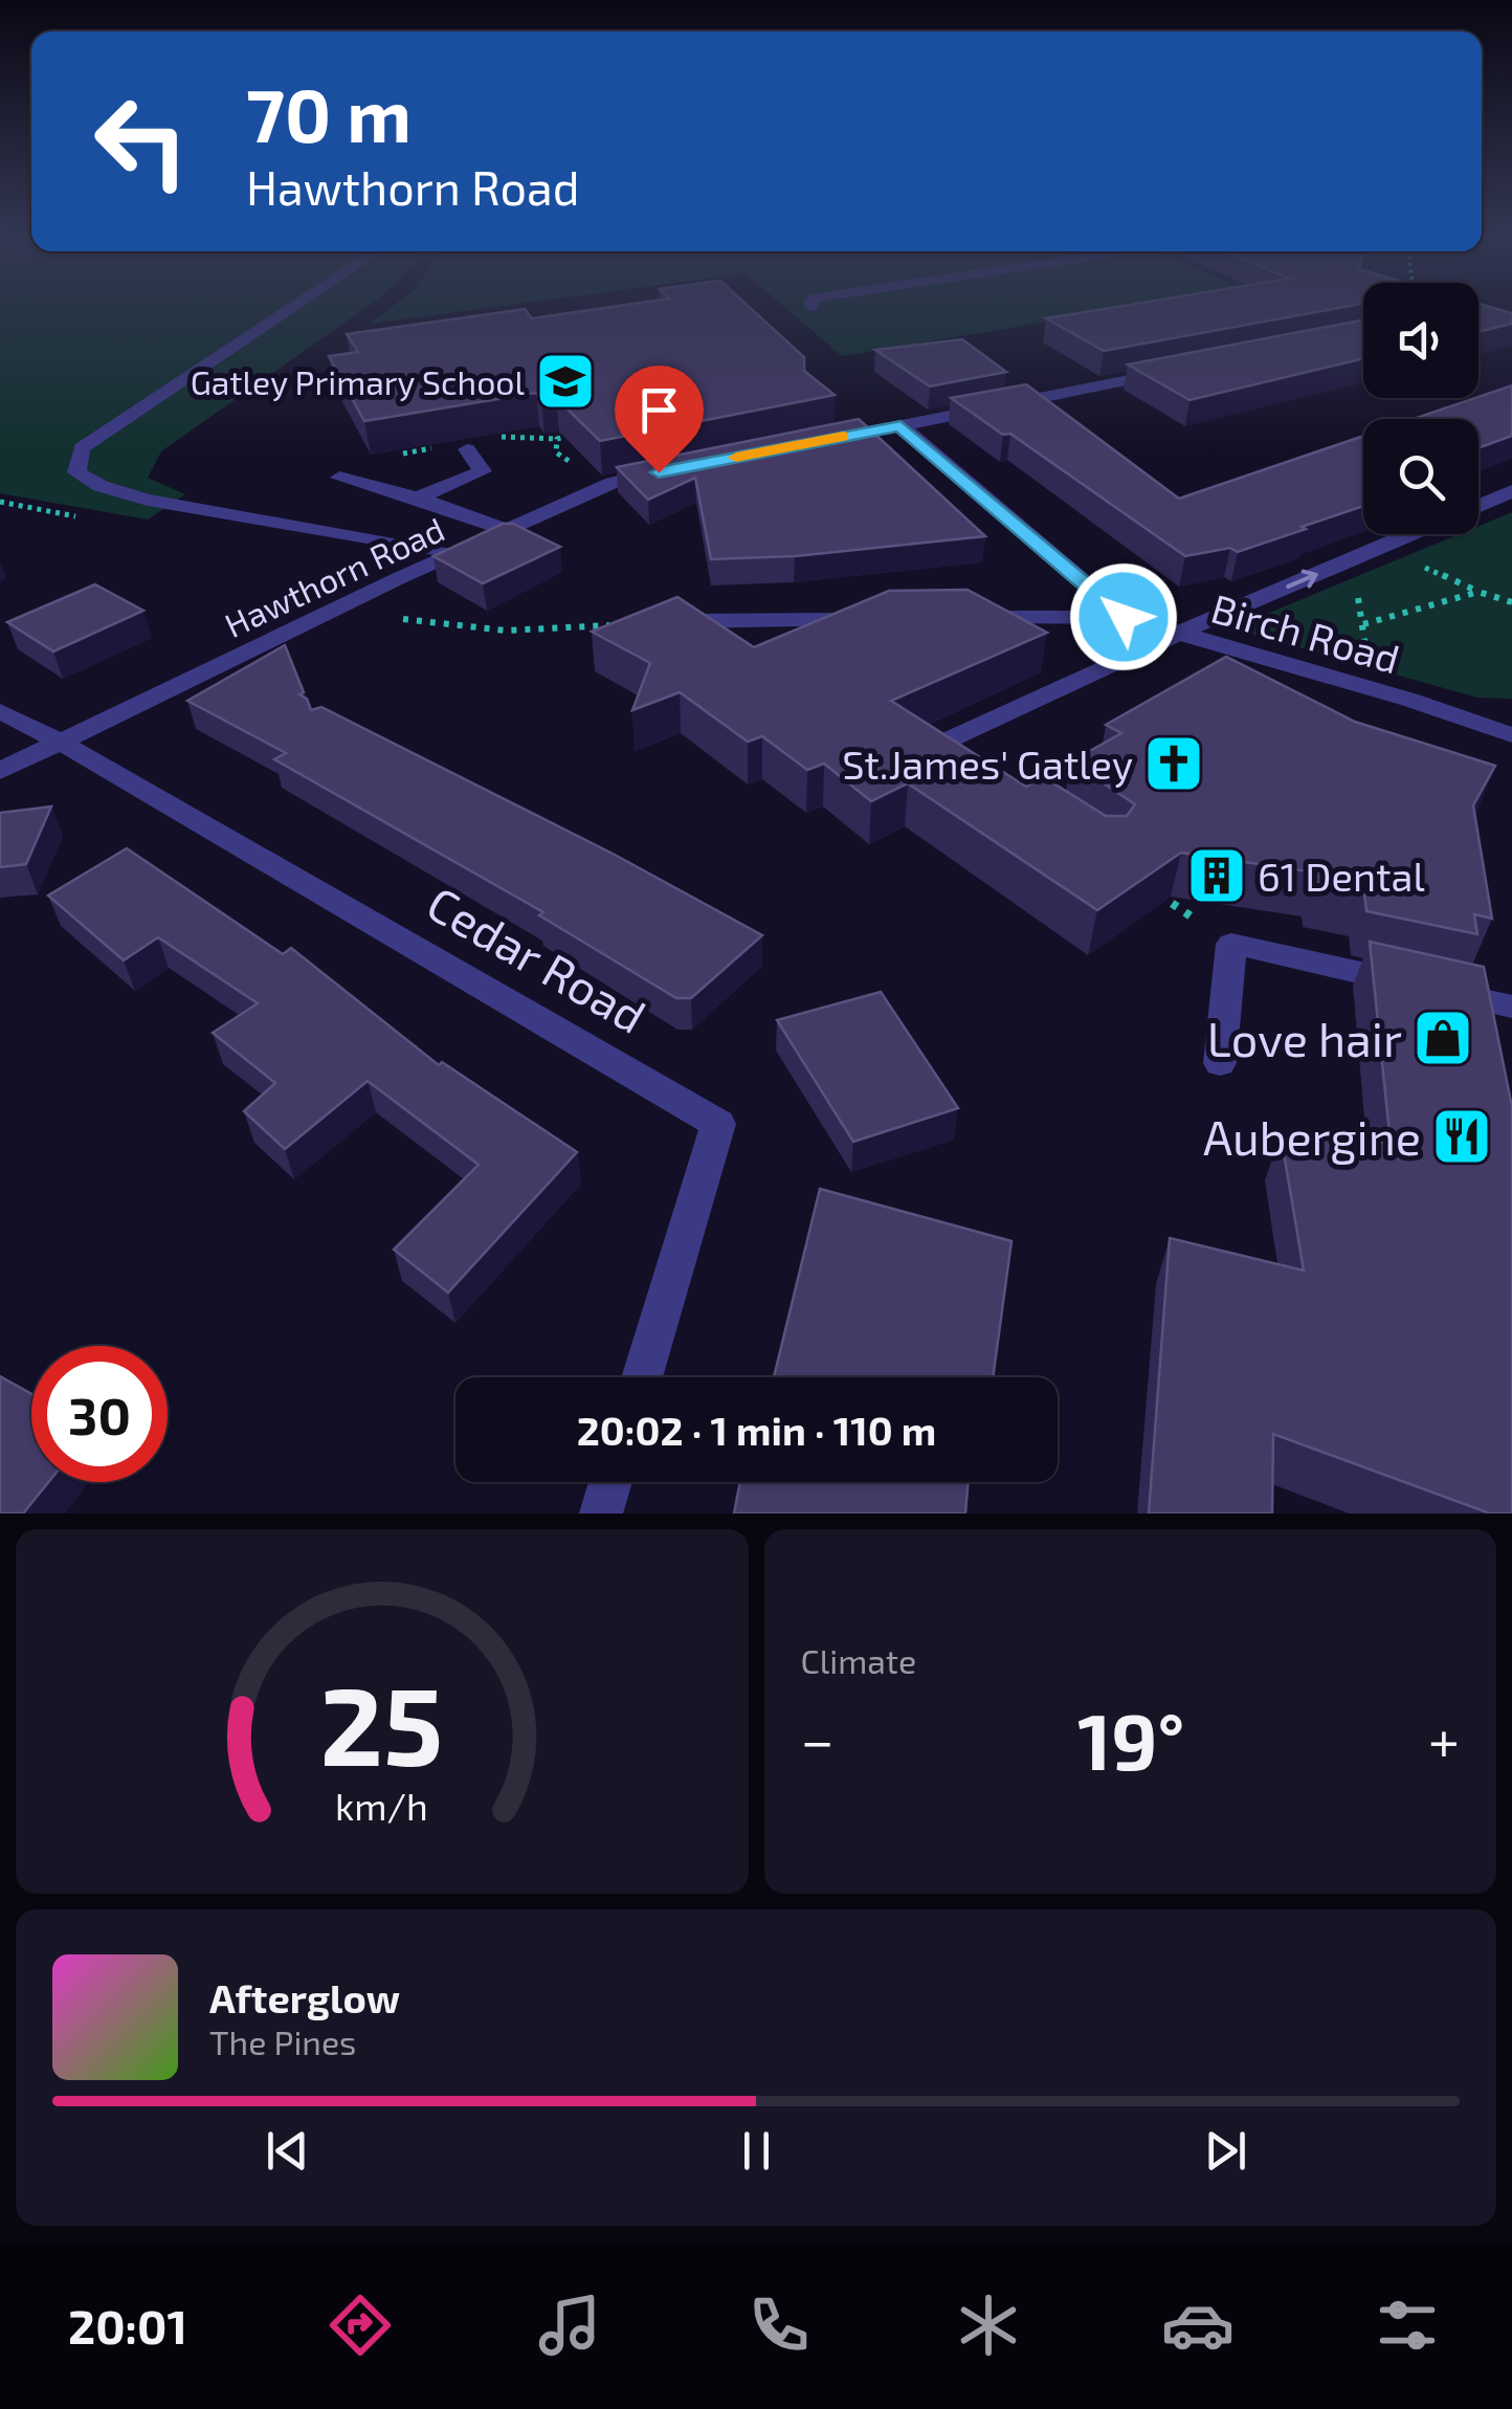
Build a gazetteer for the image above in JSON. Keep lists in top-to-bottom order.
{
  "streets": {
    "street": ["Hawthorn Road", "Birch Road", "Cedar Road"]
  },
  "crossings": [
    ["Hawthorn Road", "Cedar Road"]
  ],
  "places": {
    "school or university": ["Gatley Primary School"],
    "church": ["St.James' Gatley"],
    "building": ["61 Dental"],
    "shop": ["Love hair"],
    "restaurant": ["Aubergine"]
  },
  "page": {
    "turn": ["70 m", "Hawthorn Road"],
    "limit": "30",
    "trip": "20:02 · 1 min · 110 m",
    "tile": "Climate",
    "heat": ["−", "19°", "+"],
    "song": ["Afterglow", "The Pines"],
    "tabs": "20:01",
    "gauge": ["25", "km/h"]
  }
}
